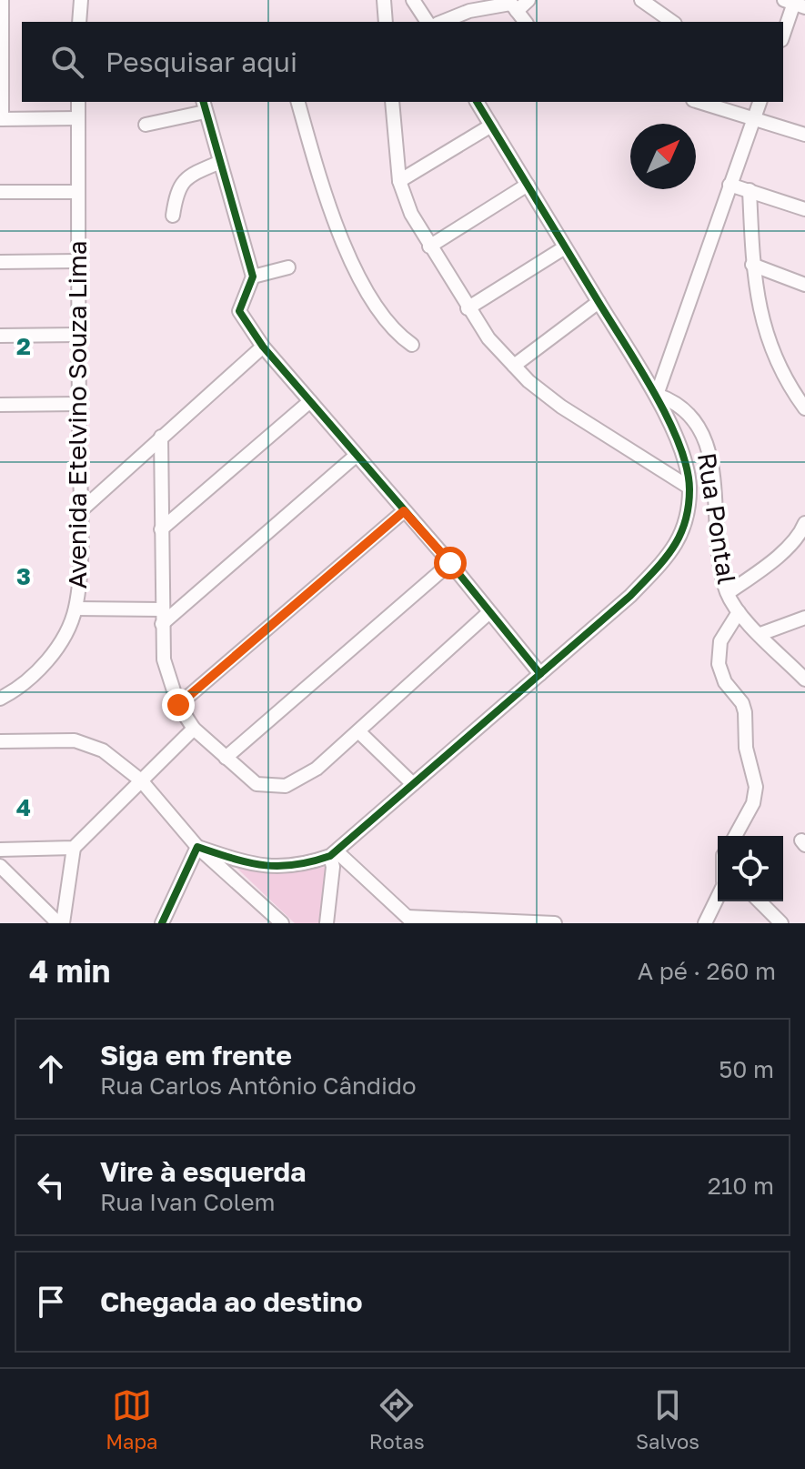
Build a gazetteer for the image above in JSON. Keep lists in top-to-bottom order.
{
  "streets": {
    "street": ["Avenida Etelvino Souza Lima", "Rua Pontal"]
  },
  "north": "top right",
  "page": {
    "search": "Pesquisar aqui",
    "heading": ["4 min", "A pé · 260 m"],
    "list": [
      ["Siga em frente", "Rua Carlos Antônio Cândido", "50 m"],
      ["Vire à esquerda", "Rua Ivan Colem", "210 m"],
      "Chegada ao destino"
    ],
    "nav": ["Mapa", "Rotas", "Salvos"]
  },
  "grid": {
    "rows": ["2", "3", "4"]
  }
}
